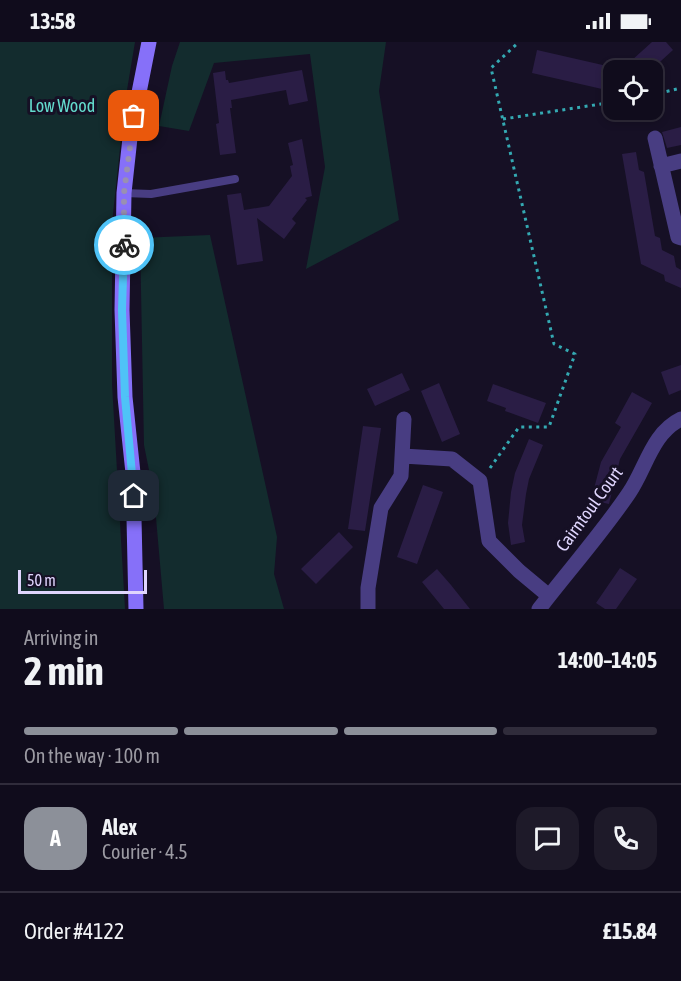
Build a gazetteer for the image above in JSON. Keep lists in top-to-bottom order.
{
  "streets": {
    "street": ["Cairntoul Court"]
  },
  "parks": ["Low Wood"],
  "scale_bar": "50 m",
  "page": {
    "status": "13:58",
    "scale": "50 m",
    "heading": ["2 min", "Arriving in", "14:00–14:05"],
    "panel": [
      "Alex",
      "Courier · 4.5",
      "Order #4122",
      "£15.84"
    ],
    "bar": "On the way · 100 m",
    "round": "A"
  }
}
